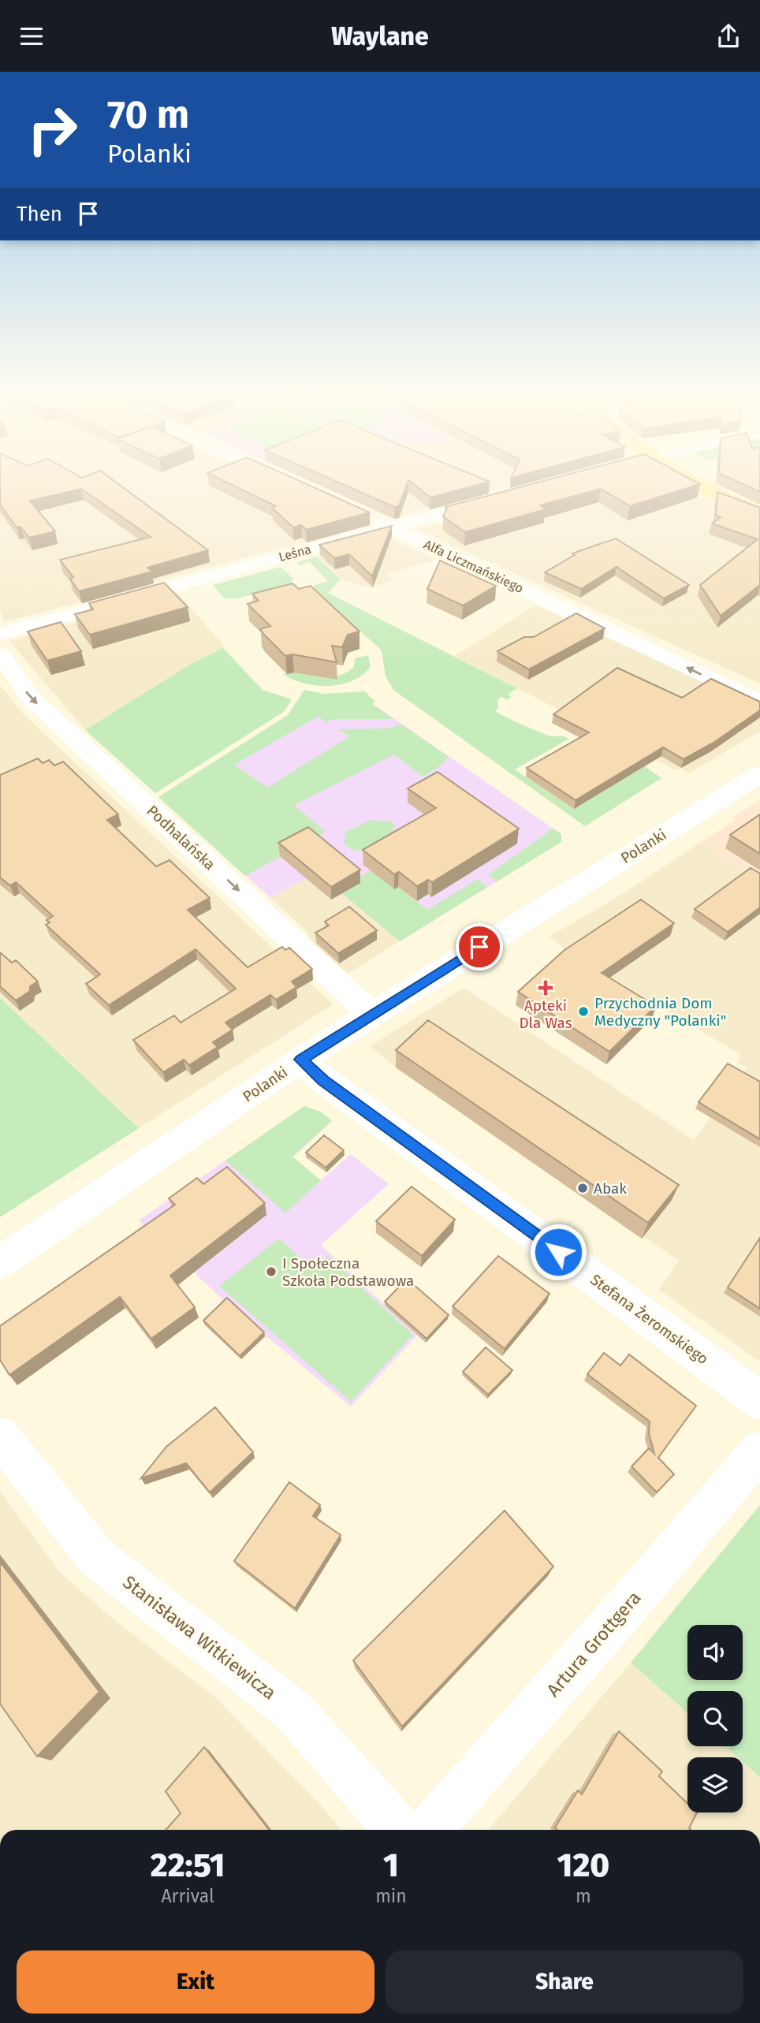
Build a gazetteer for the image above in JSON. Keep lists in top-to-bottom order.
{
  "streets": {
    "street": [
      "Leśna",
      "Alfa Liczmańskiego",
      "Podhalańska",
      "Polanki",
      "Stefana Żeromskiego",
      "Stanisława Witkiewicza",
      "Artura Grottgera"
    ]
  },
  "crossings": [
    ["Leśna", "Alfa Liczmańskiego"],
    ["Podhalańska", "Polanki"],
    ["Polanki", "Stefana Żeromskiego"]
  ],
  "one_way": ["Alfa Liczmańskiego", "Podhalańska"],
  "places": {
    "health": ["Apteki Dla Was"],
    "other": ["Przychodnia Dom Medyczny \"Polanki\"", "Abak", "I Społeczna Szkoła Podstawowa"]
  },
  "page": {
    "header": "Waylane",
    "turn": ["70 m", "Polanki"],
    "then": "Then",
    "eta": [
      "22:51",
      "Arrival",
      "1",
      "min",
      "120",
      "m"
    ],
    "buttons": ["Exit", "Share"]
  }
}
